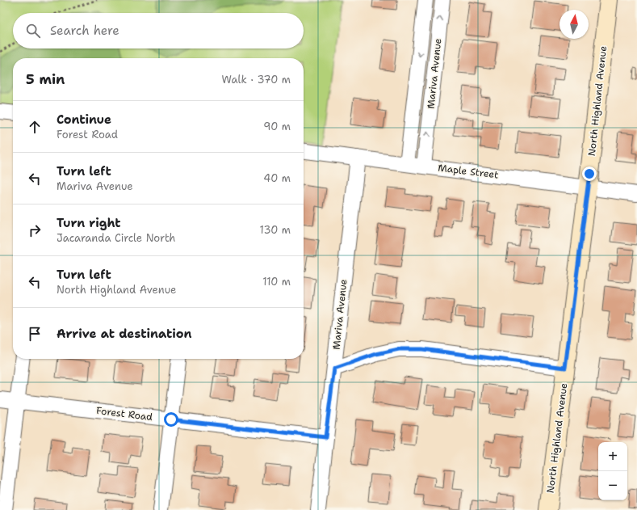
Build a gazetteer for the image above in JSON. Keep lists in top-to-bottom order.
{
  "streets": {
    "street": [
      "Mariva Avenue",
      "North Highland Avenue",
      "Maple Street",
      "Forest Road"
    ]
  },
  "crossings": [
    ["Mariva Avenue", "Maple Street"],
    ["Mariva Avenue", "Forest Road"],
    ["North Highland Avenue", "Maple Street"]
  ],
  "north": "top",
  "page": {
    "search": "Search here",
    "heading": ["5 min", "Walk · 370 m"],
    "list": [
      ["Continue", "Forest Road", "90 m"],
      ["Turn left", "Mariva Avenue", "40 m"],
      ["Turn right", "Jacaranda Circle North", "130 m"],
      ["Turn left", "North Highland Avenue", "110 m"],
      "Arrive at destination"
    ],
    "map_buttons": ["+", "−"]
  }
}
